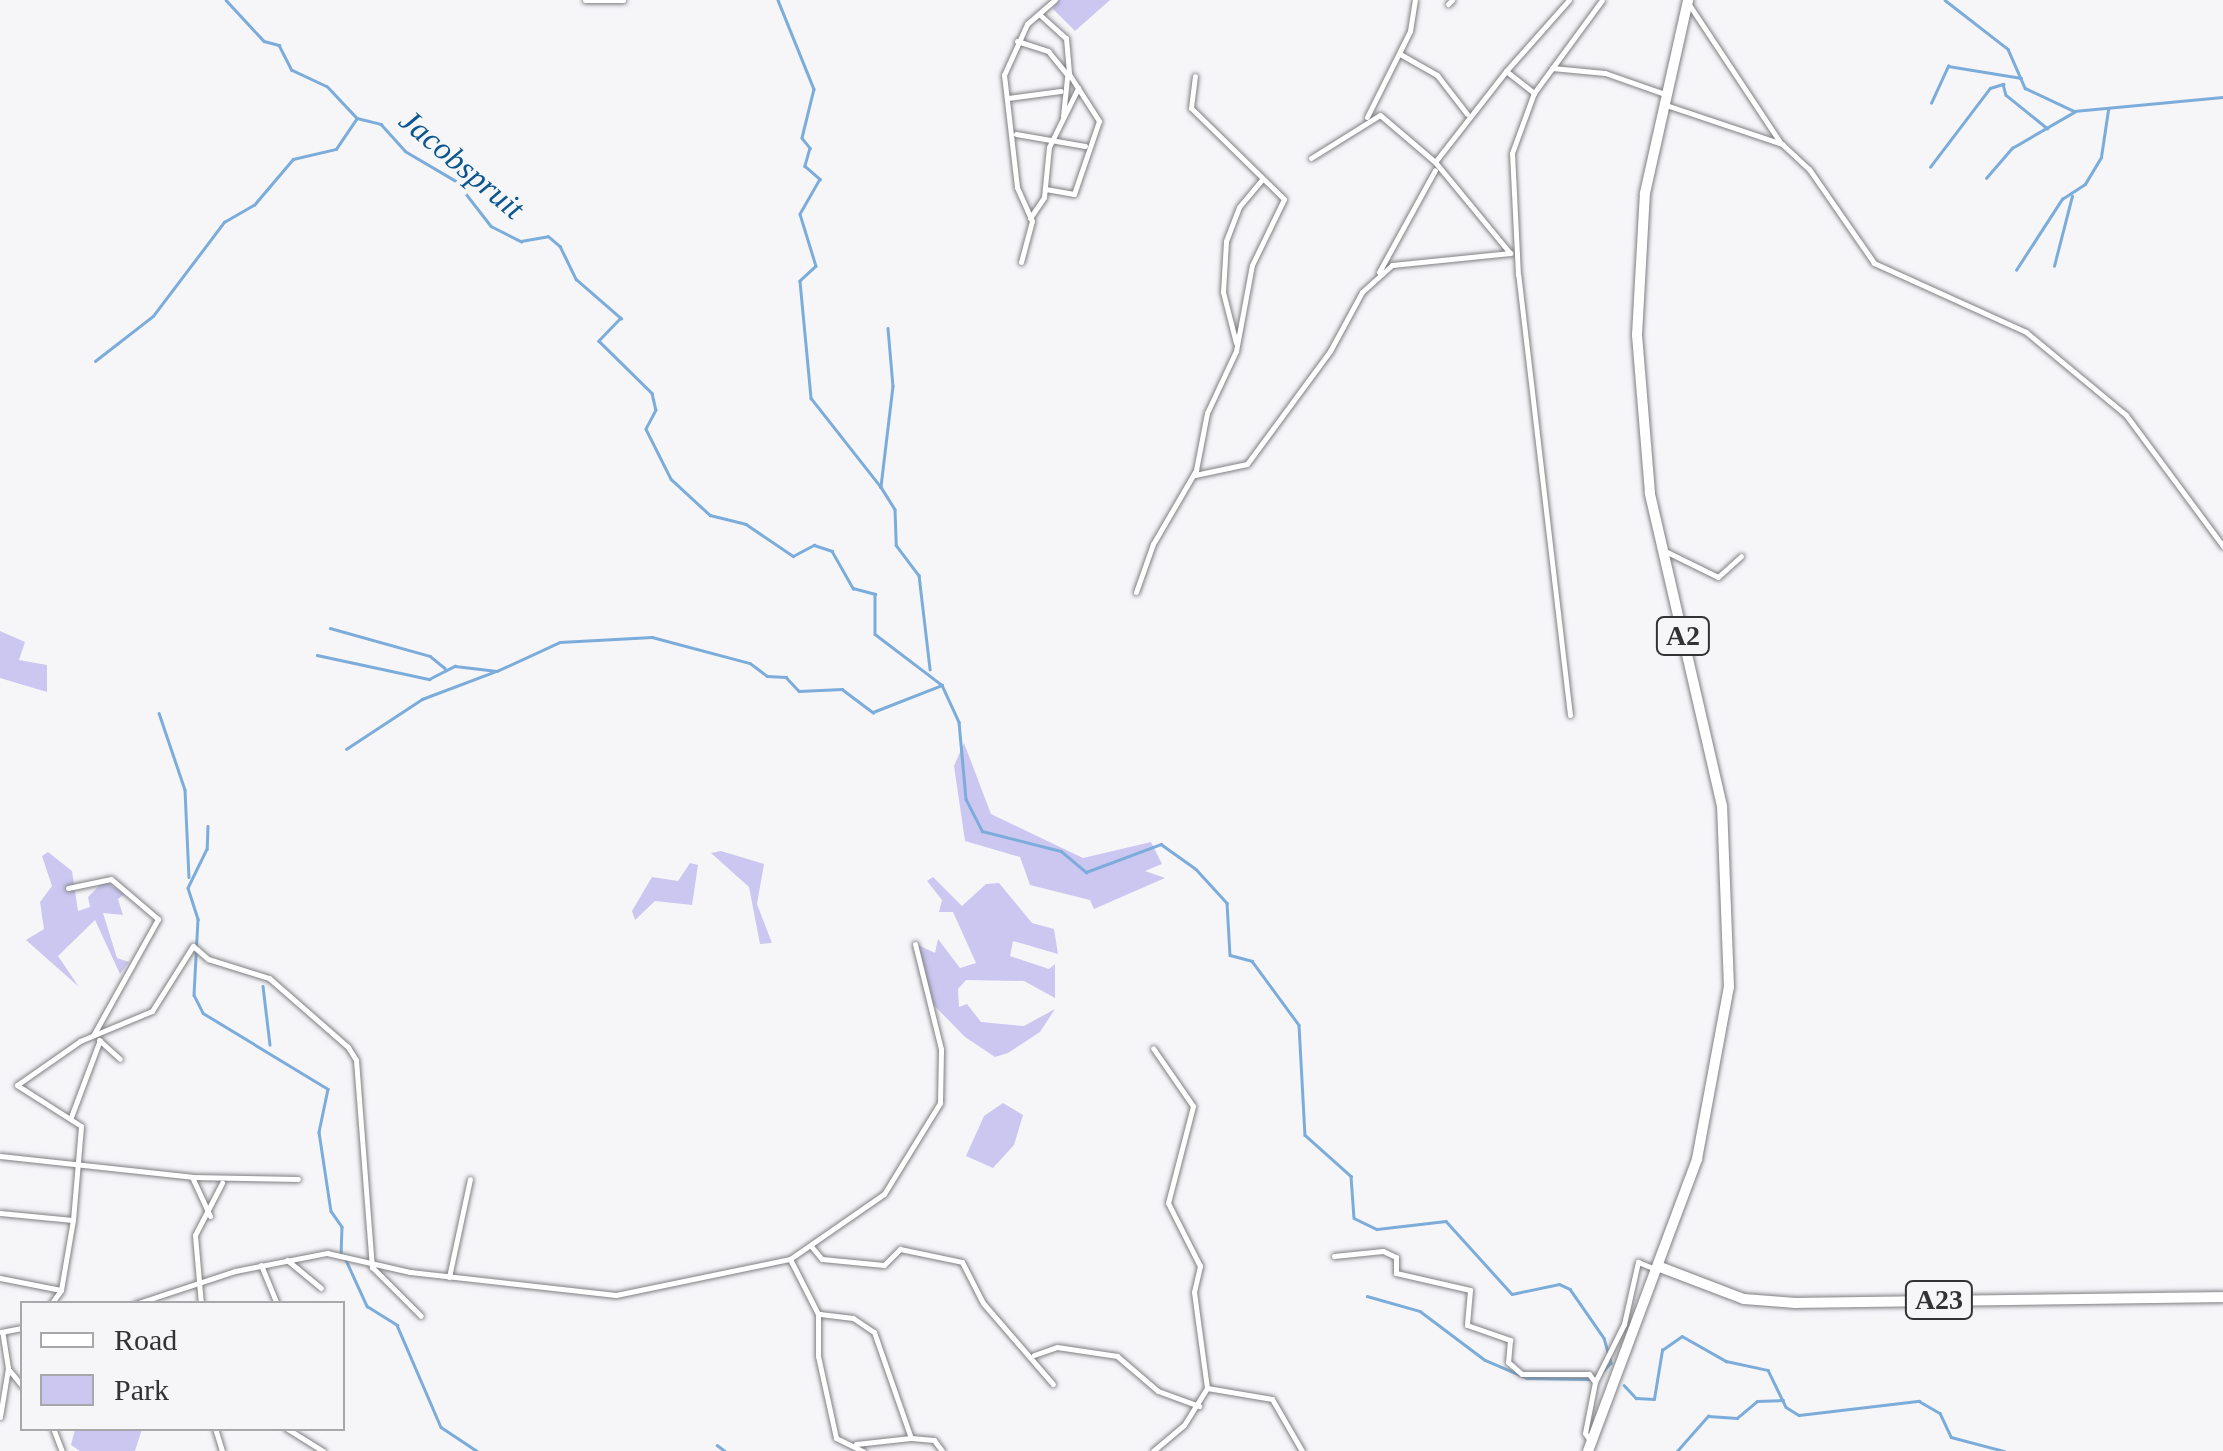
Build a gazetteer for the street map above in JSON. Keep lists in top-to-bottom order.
{
  "streets": {
    "main road": ["A2", "A23"]
  },
  "crossings": [
    ["A2", "A23"]
  ],
  "water": ["Jacobspruit"],
  "legend": ["Road", "Park"]
}
